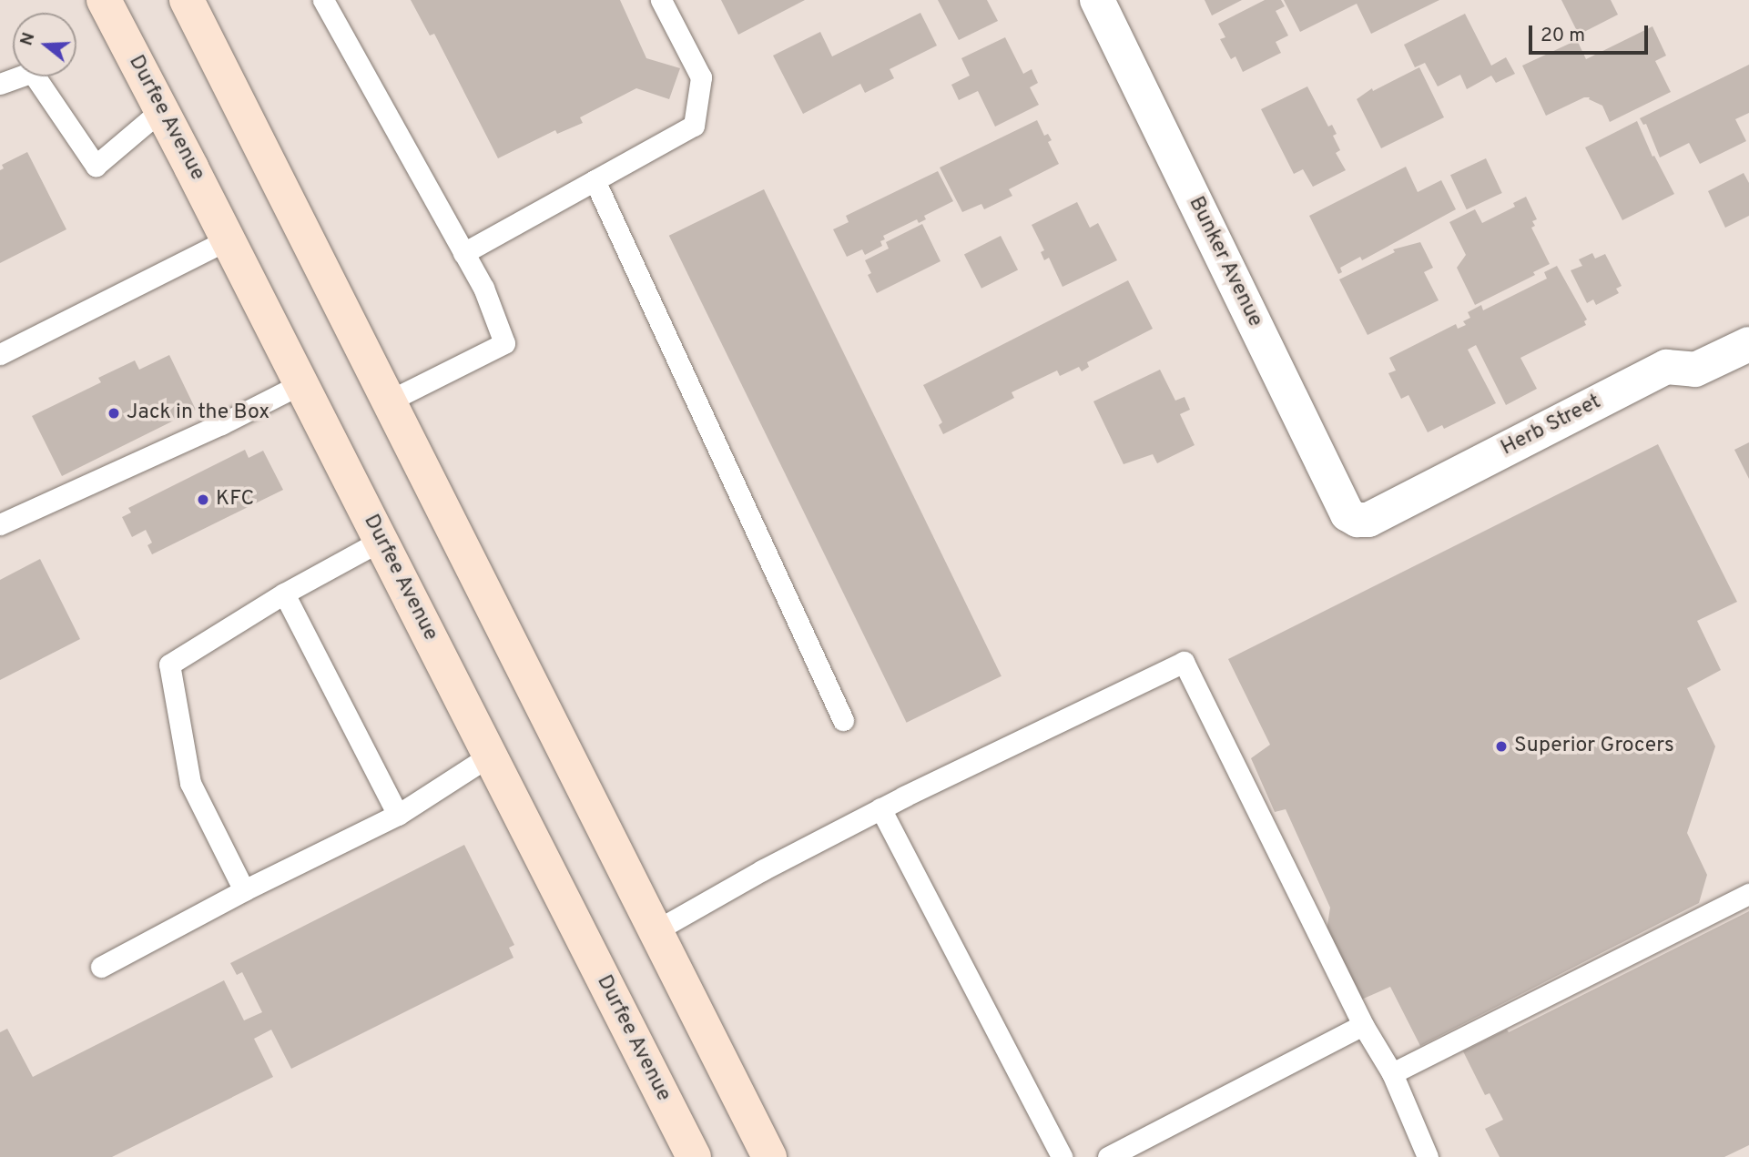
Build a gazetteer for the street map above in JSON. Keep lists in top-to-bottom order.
{
  "streets": {
    "main road": ["Durfee Avenue"],
    "street": ["Bunker Avenue", "Herb Street"]
  },
  "crossings": [
    ["Bunker Avenue", "Herb Street"]
  ],
  "places": ["Jack in the Box", "KFC", "Superior Grocers"],
  "scale_bar": "20 m",
  "north": "left"
}
